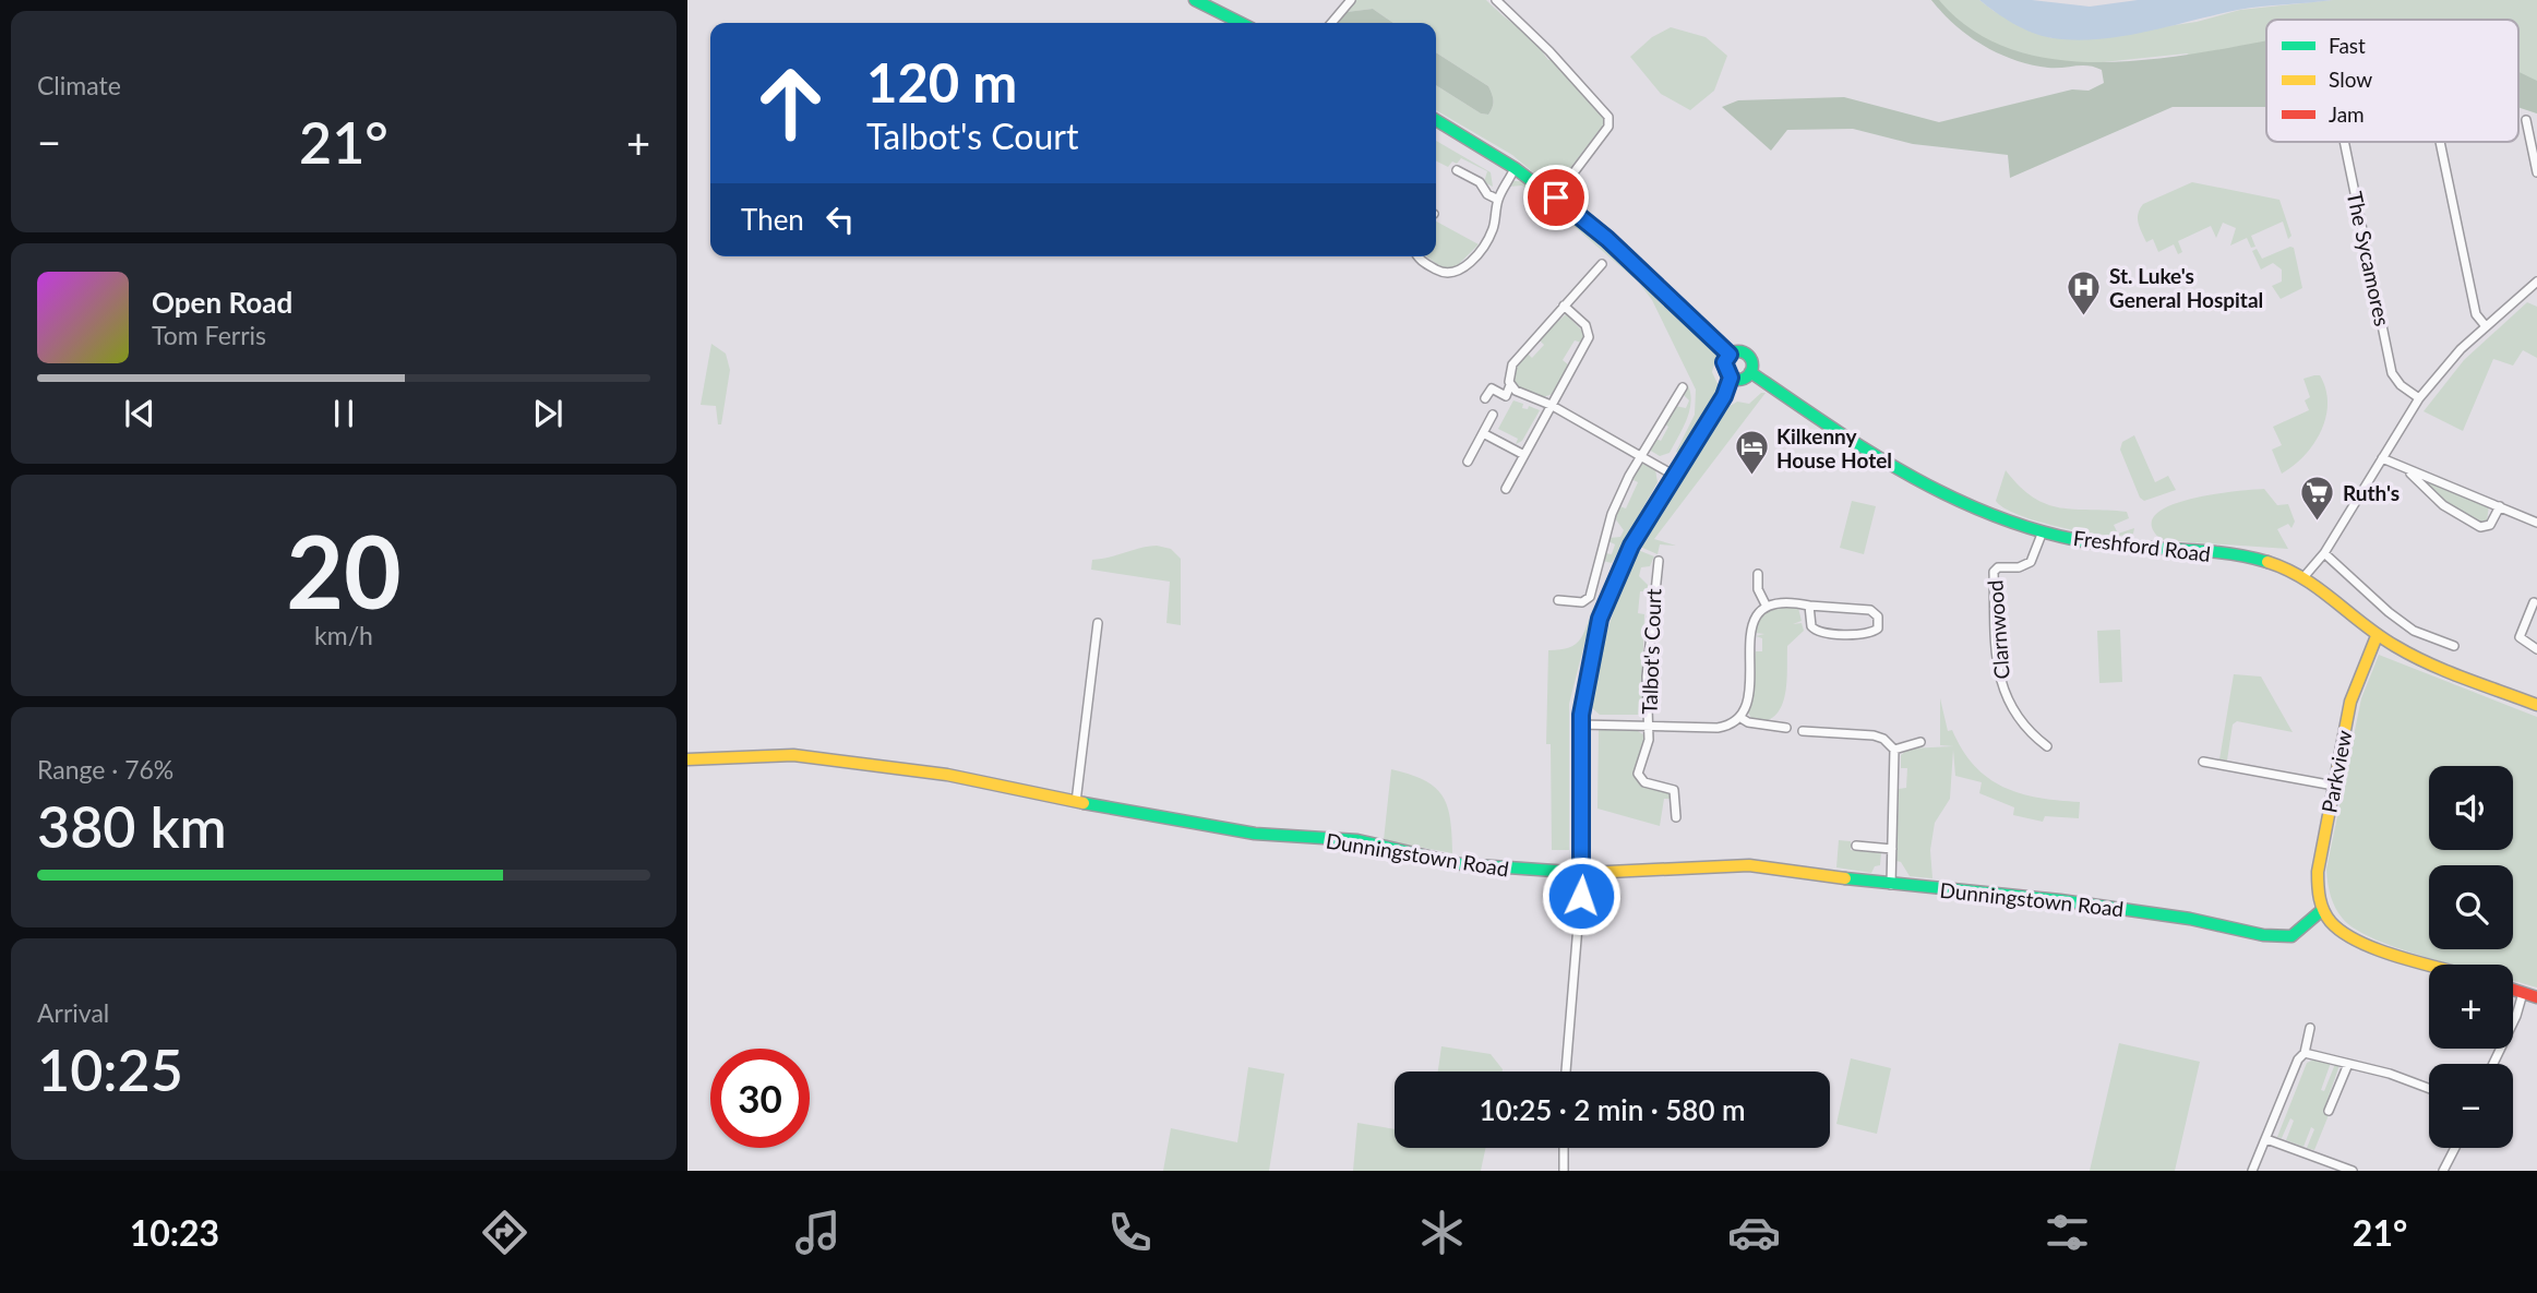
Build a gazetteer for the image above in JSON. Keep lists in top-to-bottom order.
{
  "streets": {
    "street": [
      "The Sycamores",
      "Freshford Road",
      "Clarnwood",
      "Talbot's Court",
      "Parkview",
      "Dunningstown Road"
    ]
  },
  "crossings": [
    ["Freshford Road", "Clarnwood"],
    ["Freshford Road", "Talbot's Court"],
    ["Freshford Road", "Parkview"],
    ["Parkview", "Dunningstown Road"]
  ],
  "places": {
    "hospital": ["St. Luke's General Hospital"],
    "hotel": ["Kilkenny House Hotel"],
    "supermarket": ["Ruth's"]
  },
  "legend": ["Fast", "Slow", "Jam"],
  "page": {
    "tile": [
      "Climate",
      ["20", "km/h"],
      ["Range · 76%", "380 km"],
      ["Arrival", "10:25"]
    ],
    "turn": ["120 m", "Talbot's Court"],
    "heat": ["−", "21°", "+"],
    "then": "Then",
    "song": ["Open Road", "Tom Ferris"],
    "map_buttons": ["+", "−"],
    "limit": "30",
    "trip": "10:25 · 2 min · 580 m",
    "tabs": ["10:23", "21°"]
  }
}
